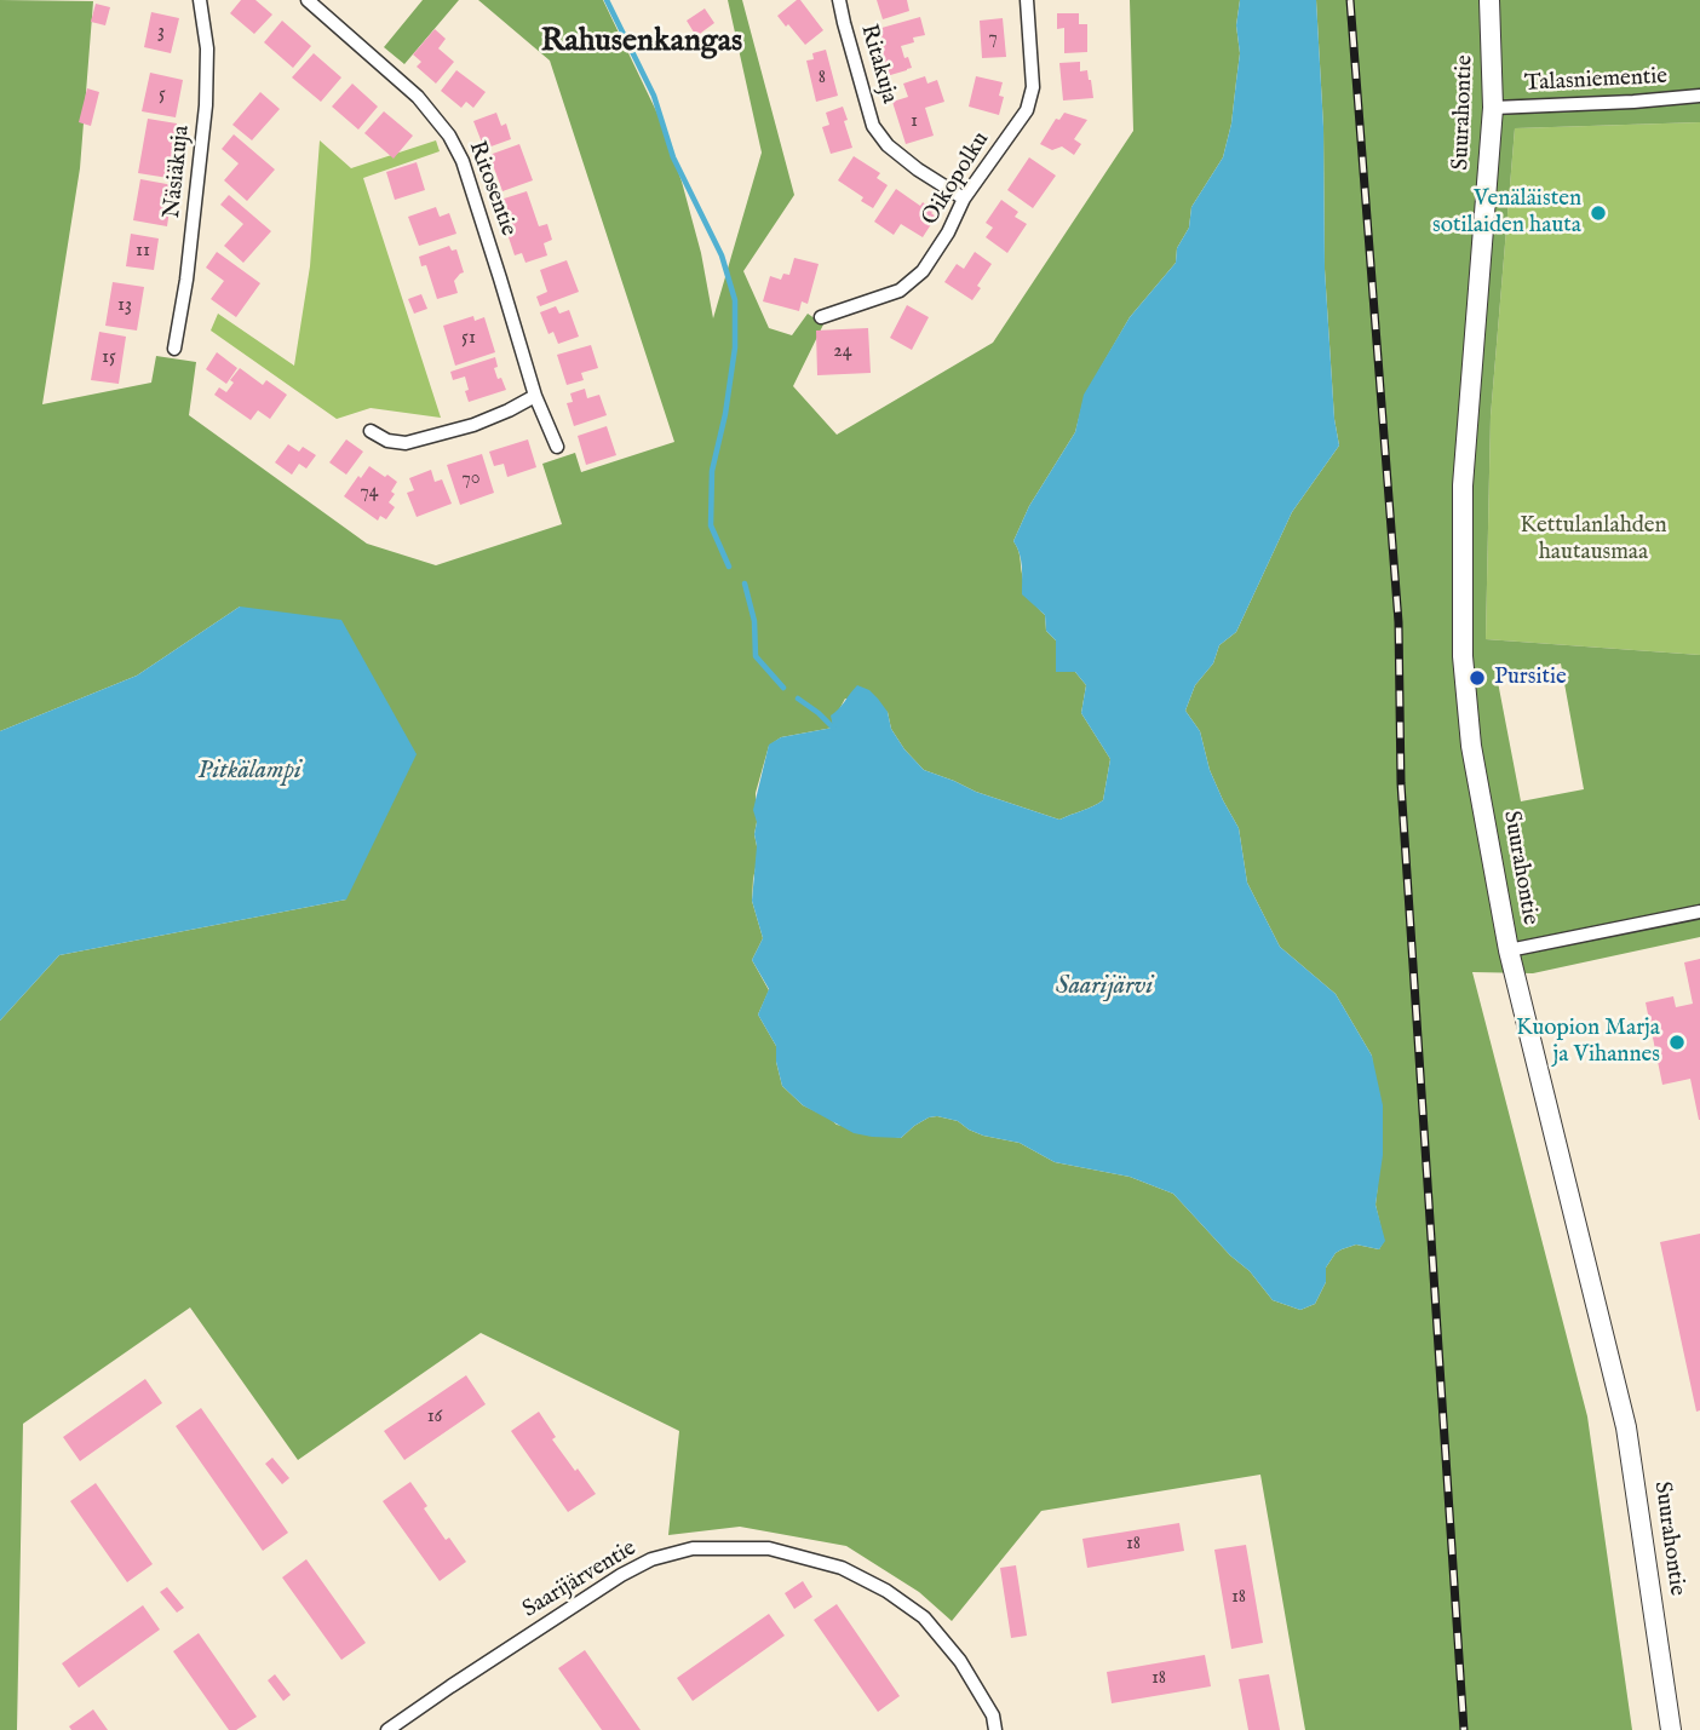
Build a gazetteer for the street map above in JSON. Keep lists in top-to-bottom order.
{
  "streets": {
    "street": [
      "Ritakuja",
      "Talasniementie",
      "Suurahontie",
      "Näsiäkuja",
      "Oikopolku",
      "Ritosentie",
      "Saarijärventie"
    ]
  },
  "crossings": [
    ["Ritakuja", "Oikopolku"],
    ["Talasniementie", "Suurahontie"]
  ],
  "districts": ["Rahusenkangas"],
  "water": ["Pitkälampi", "Saarijärvi"],
  "parks": ["Kettulanlahden hautausmaa"],
  "places": ["Venäläisten sotilaiden hauta", "Pursitie", "Kuopion Marja ja Vihannes"],
  "house_numbers": [
    "3",
    "7",
    "8",
    "5",
    "1",
    "11",
    "13",
    "51",
    "24",
    "15",
    "70",
    "74",
    "16",
    "18",
    "18",
    "18"
  ]
}
